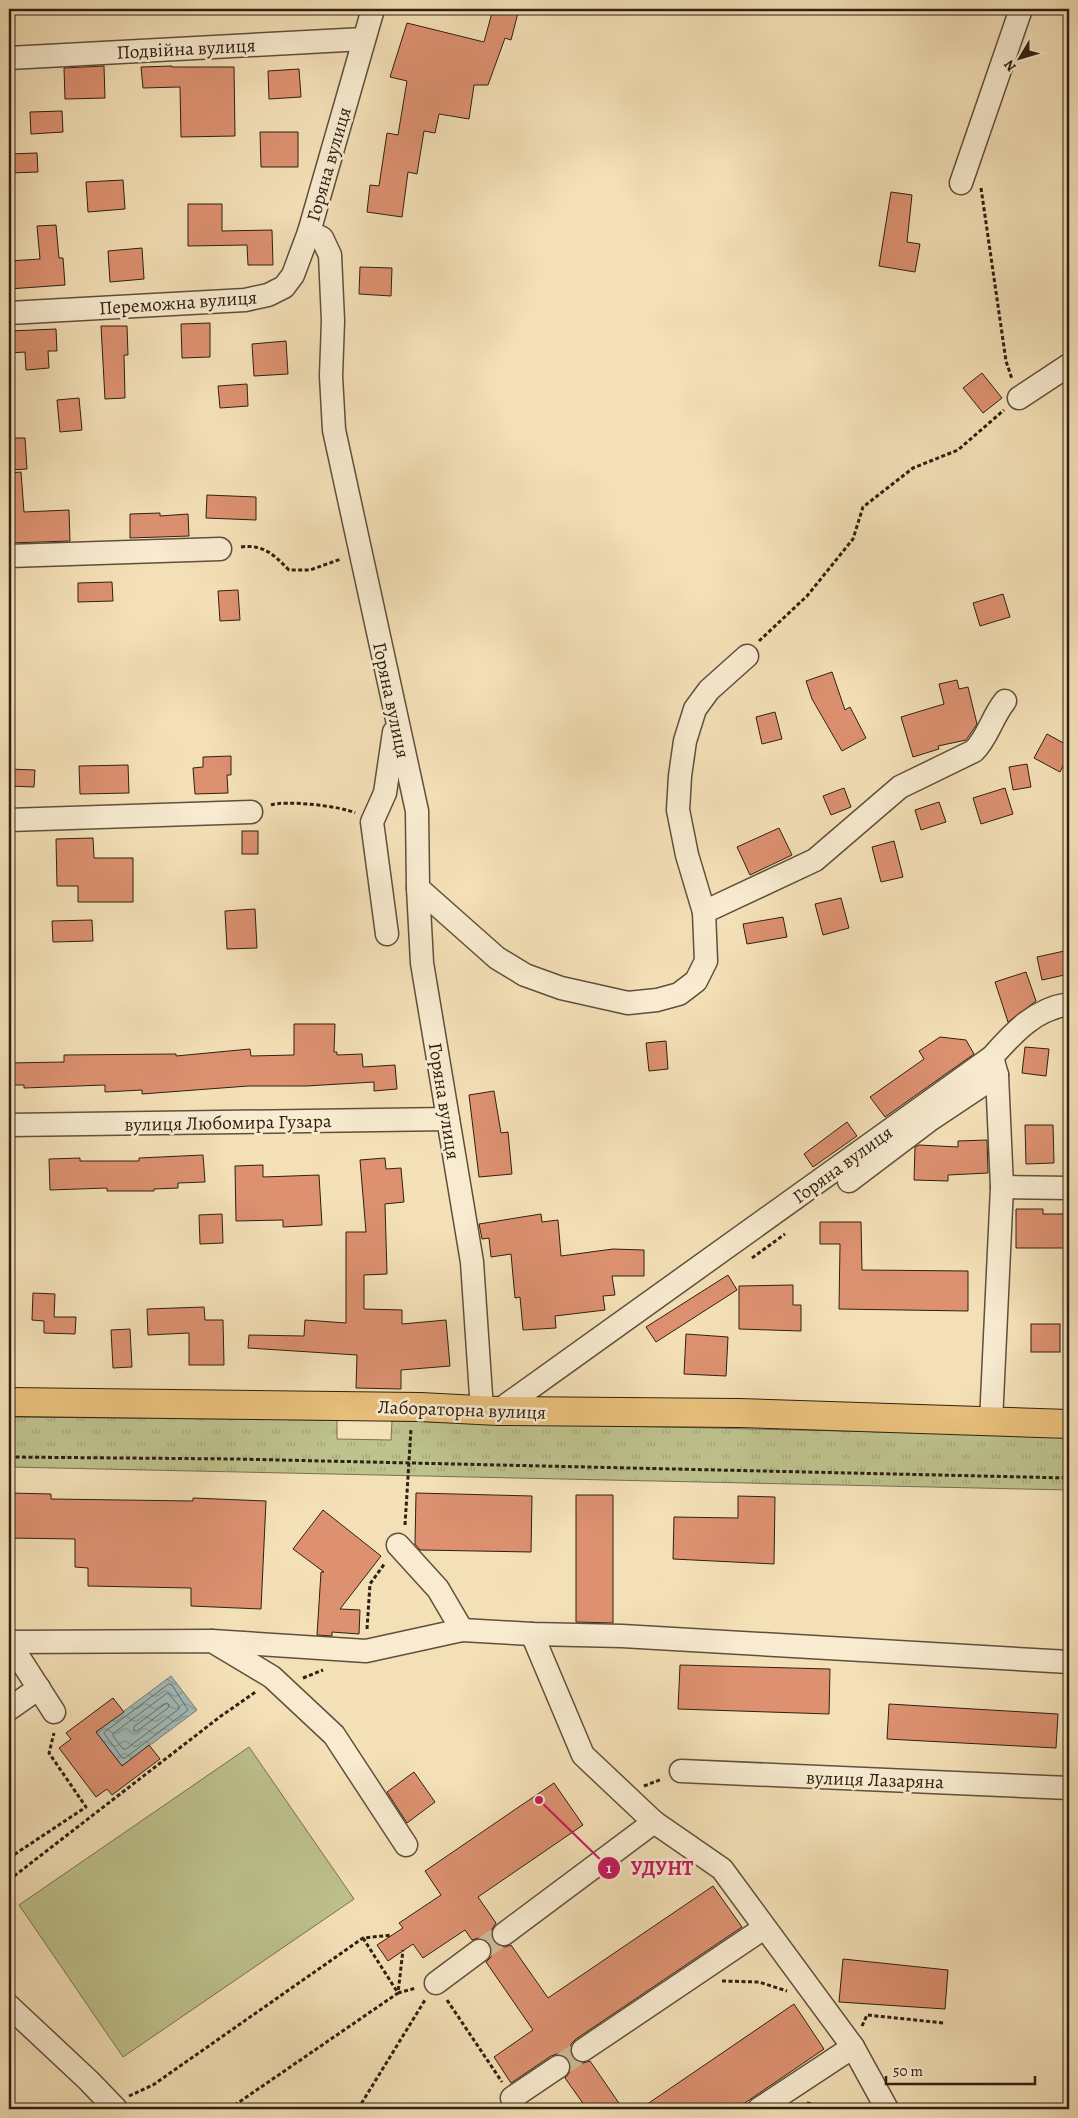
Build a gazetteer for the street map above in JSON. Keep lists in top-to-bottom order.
{
  "streets": {
    "main road": ["Лабораторна вулиця"],
    "street": [
      "Подвійна вулиця",
      "Горяна вулиця",
      "Переможна вулиця",
      "вулиця Любомира Гузара",
      "вулиця Лазаряна"
    ]
  },
  "crossings": [
    ["Подвійна вулиця", "Горяна вулиця"],
    ["Горяна вулиця", "Переможна вулиця"],
    ["Горяна вулиця", "вулиця Любомира Гузара"],
    ["Горяна вулиця", "Лабораторна вулиця"]
  ],
  "places": ["УДУНТ"],
  "scale_bar": "50 m",
  "north": "bottom left"
}
